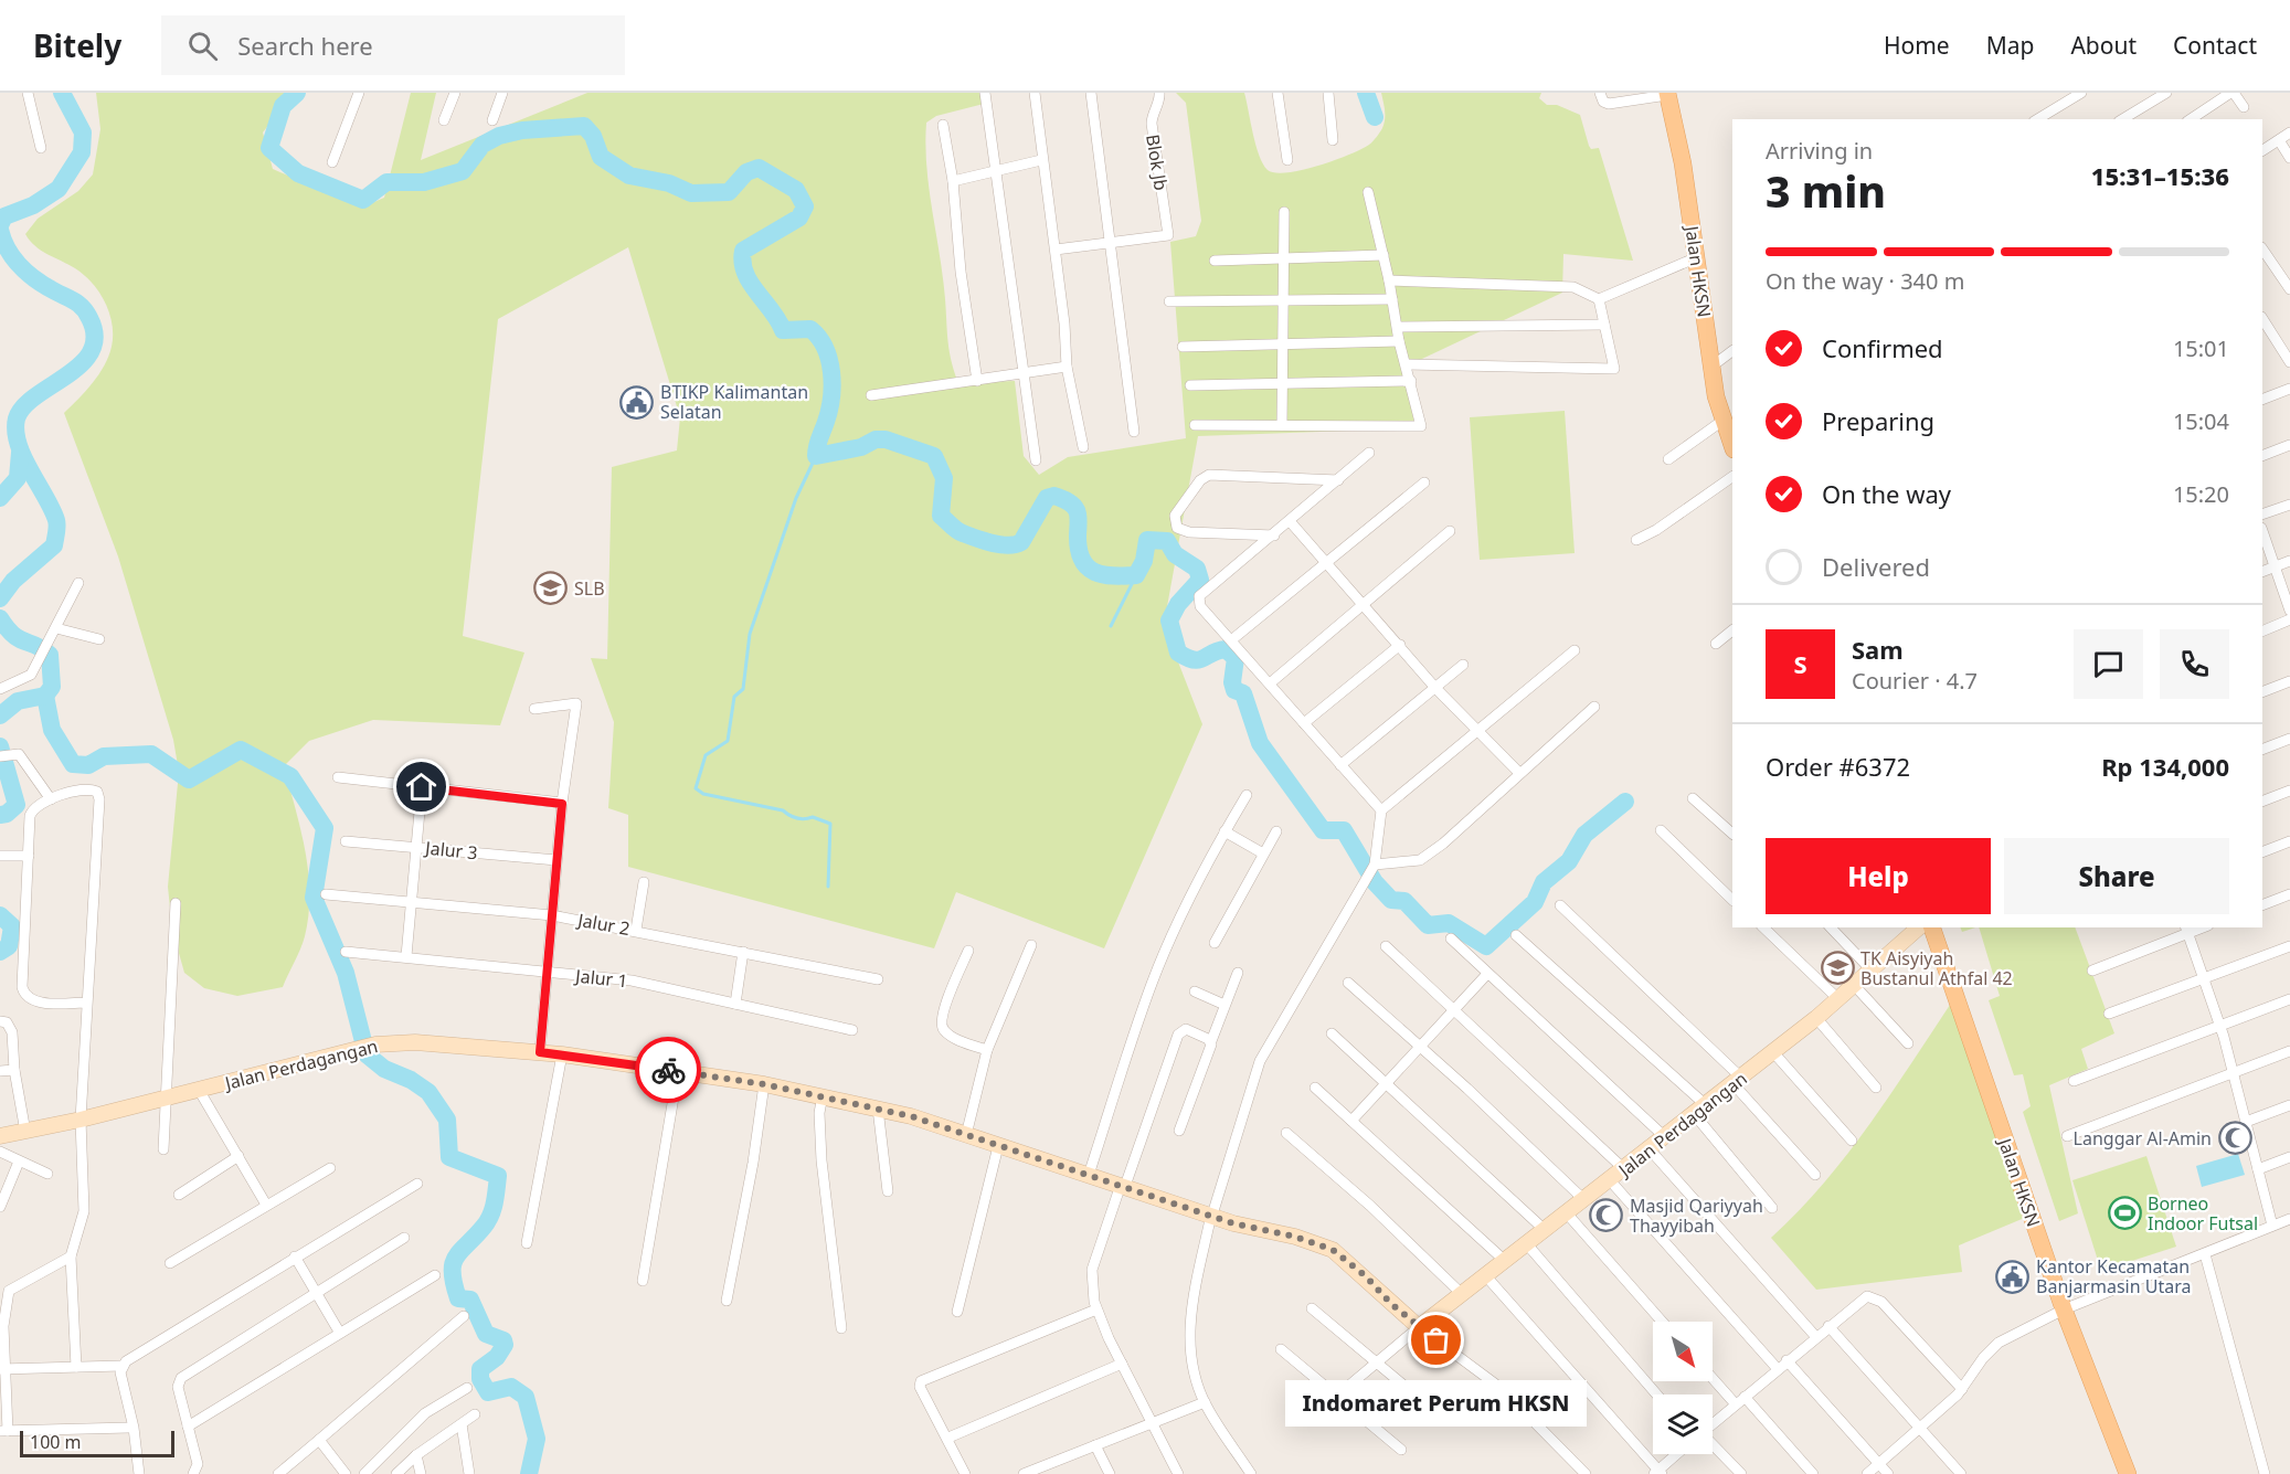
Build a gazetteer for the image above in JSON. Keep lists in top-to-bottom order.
{
  "streets": {
    "main road": ["Jalan HKSN"],
    "street": [
      "Blok Jb",
      "Jalur 3",
      "Jalur 2",
      "Jalur 1",
      "Jalan Perdagangan"
    ]
  },
  "places": {
    "public building": ["BTIKP Kalimantan Selatan", "Kantor Kecamatan Banjarmasin Utara"],
    "school or university": ["SLB", "TK Aisyiyah Bustanul Athfal 42"],
    "mosque": ["Langgar Al-Amin", "Masjid Qariyyah Thayyibah"],
    "sports": ["Borneo Indoor Futsal"],
    "other": ["Indomaret Perum HKSN"]
  },
  "scale_bar": "100 m",
  "north": "bottom right",
  "page": {
    "header": "Bitely",
    "search": "Search here",
    "nav": [
      "Home",
      "Map",
      "About",
      "Contact"
    ],
    "heading": ["3 min", "Arriving in", "15:31–15:36"],
    "panel": [
      "Sam",
      "Courier · 4.7",
      "Order #6372",
      "Rp 134,000"
    ],
    "bar": "On the way · 340 m",
    "list": [
      ["Confirmed", "15:01"],
      ["Preparing", "15:04"],
      ["On the way", "15:20"],
      "Delivered"
    ],
    "round": "S",
    "buttons": ["Help", "Share"],
    "bubble": "Indomaret Perum HKSN",
    "scale": "100 m"
  }
}
